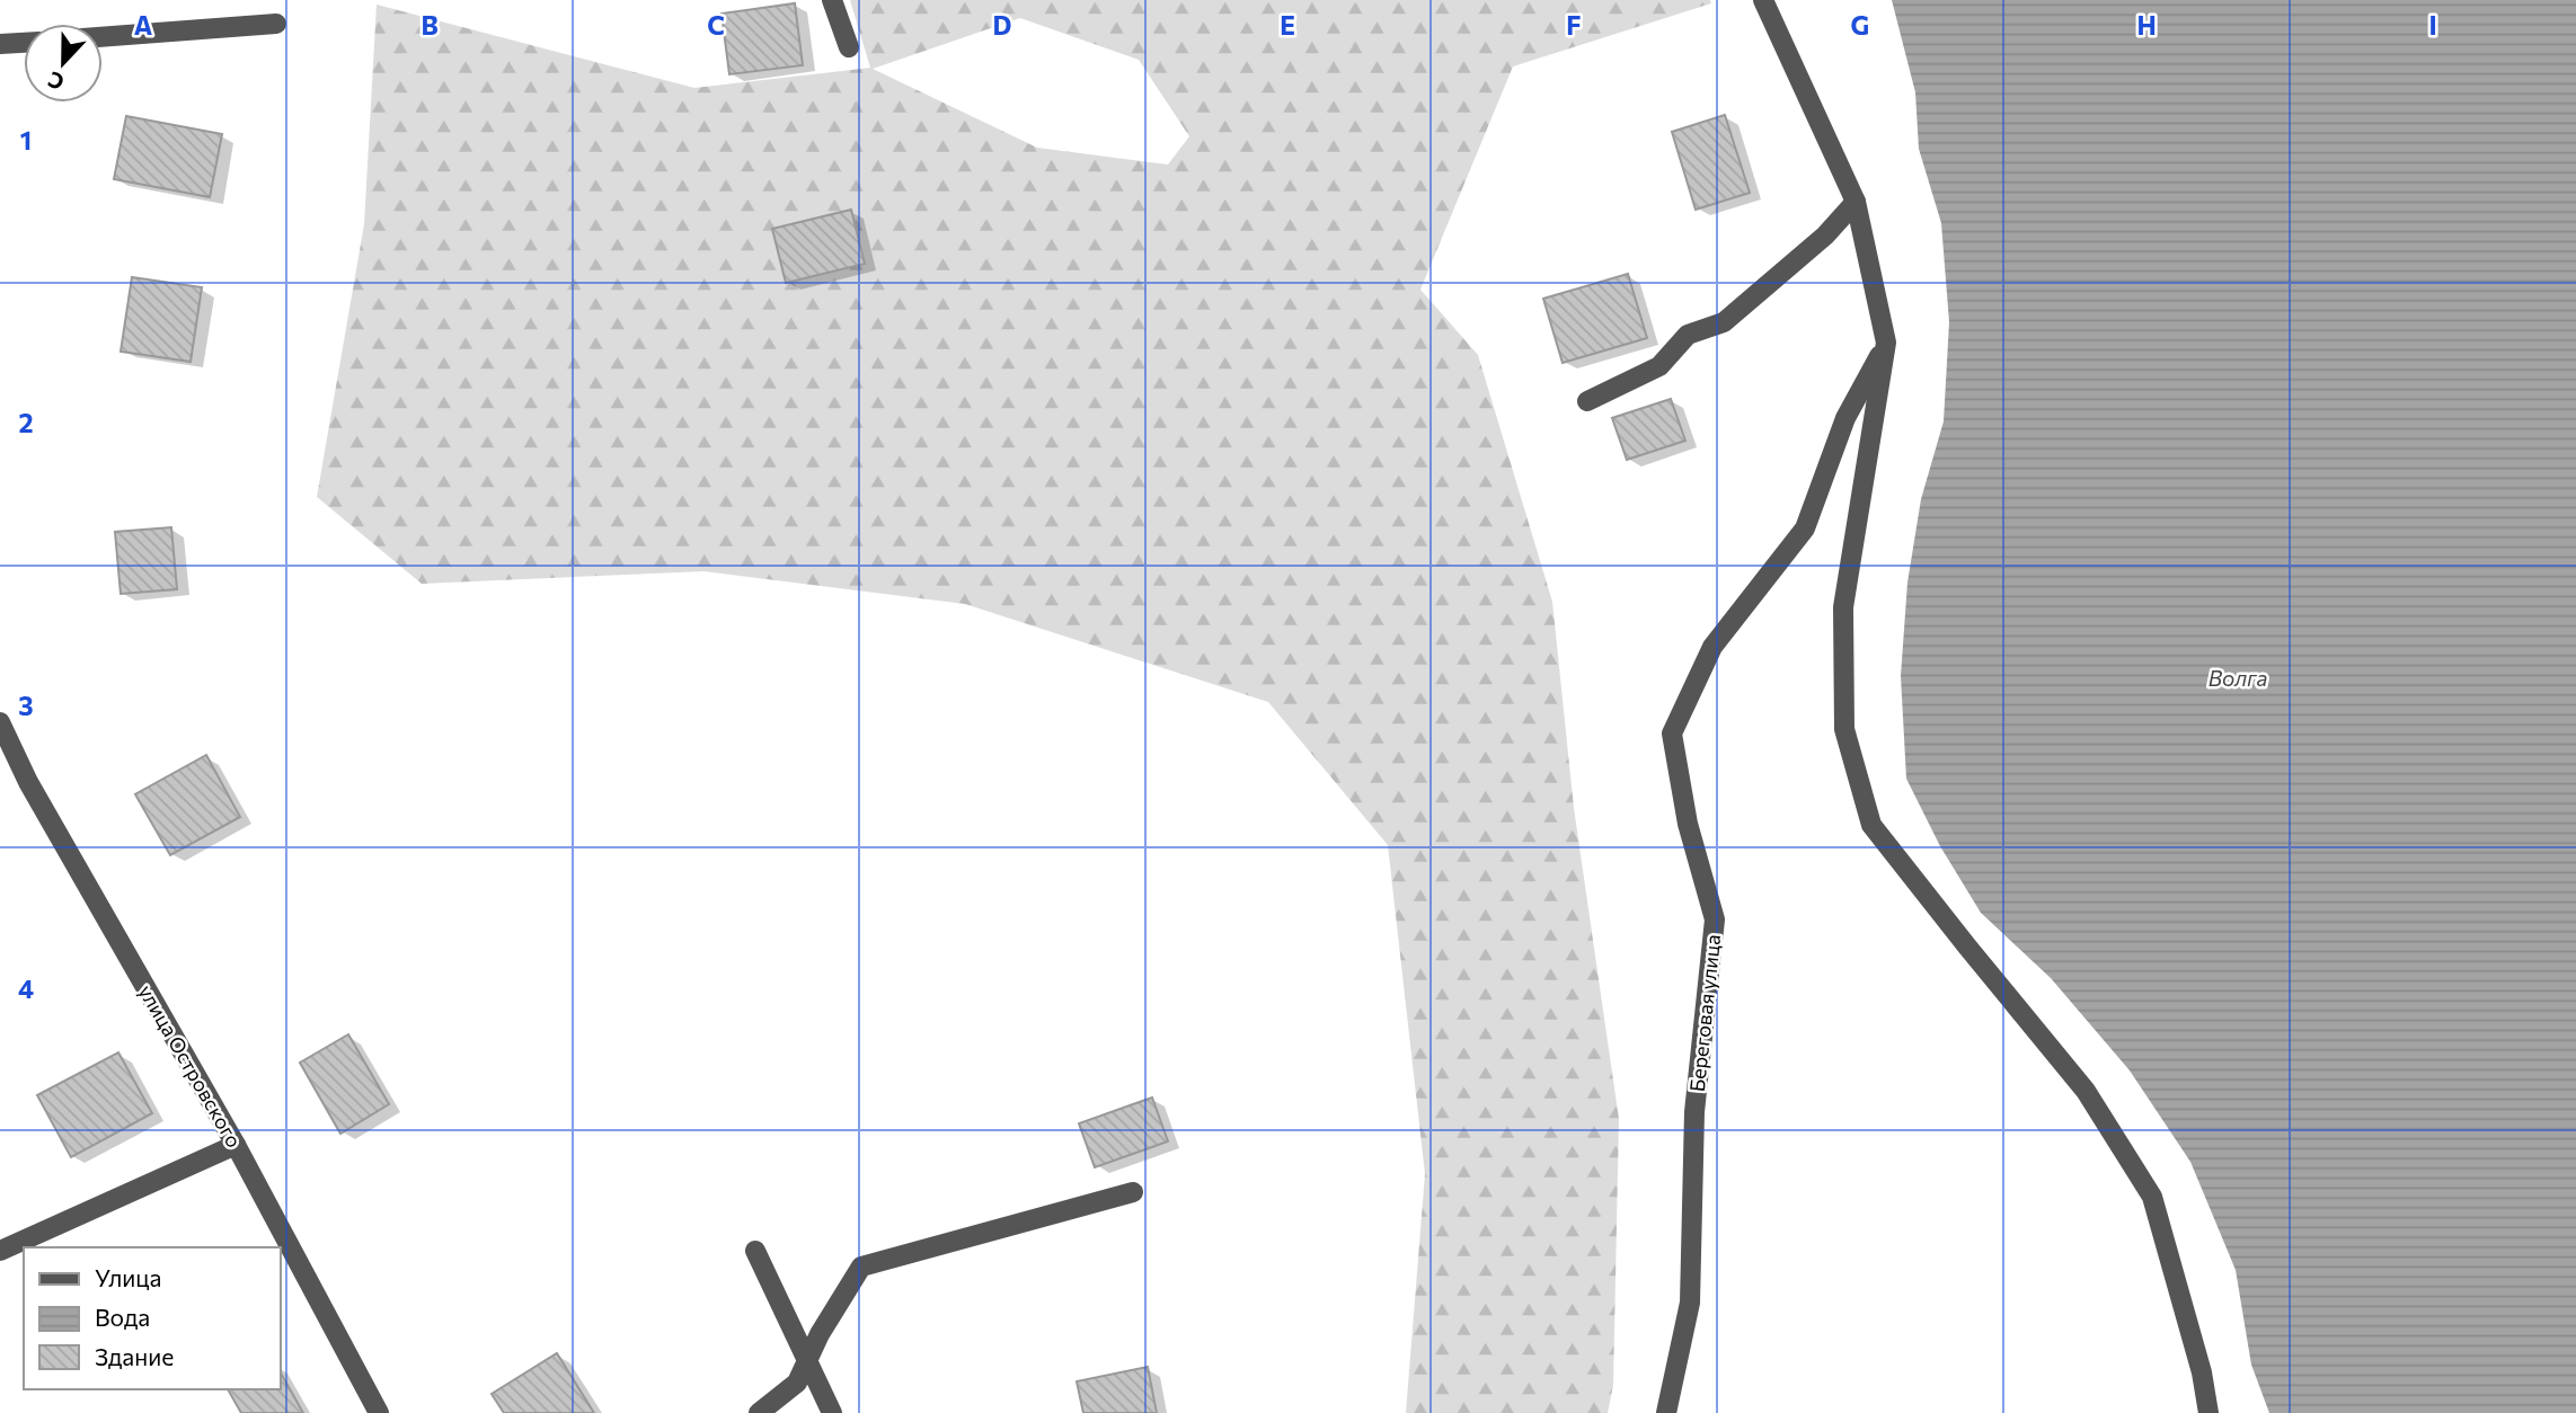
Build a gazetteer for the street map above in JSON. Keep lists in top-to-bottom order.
{
  "streets": {
    "street": ["Береговая улица", "улица Островского"]
  },
  "water": ["Волга"],
  "legend": ["Улица", "Вода", "Здание"],
  "north": "bottom",
  "grid": {
    "columns": [
      "A",
      "B",
      "C",
      "D",
      "E",
      "F",
      "G",
      "H",
      "I"
    ],
    "rows": [
      "1",
      "2",
      "3",
      "4"
    ]
  }
}
